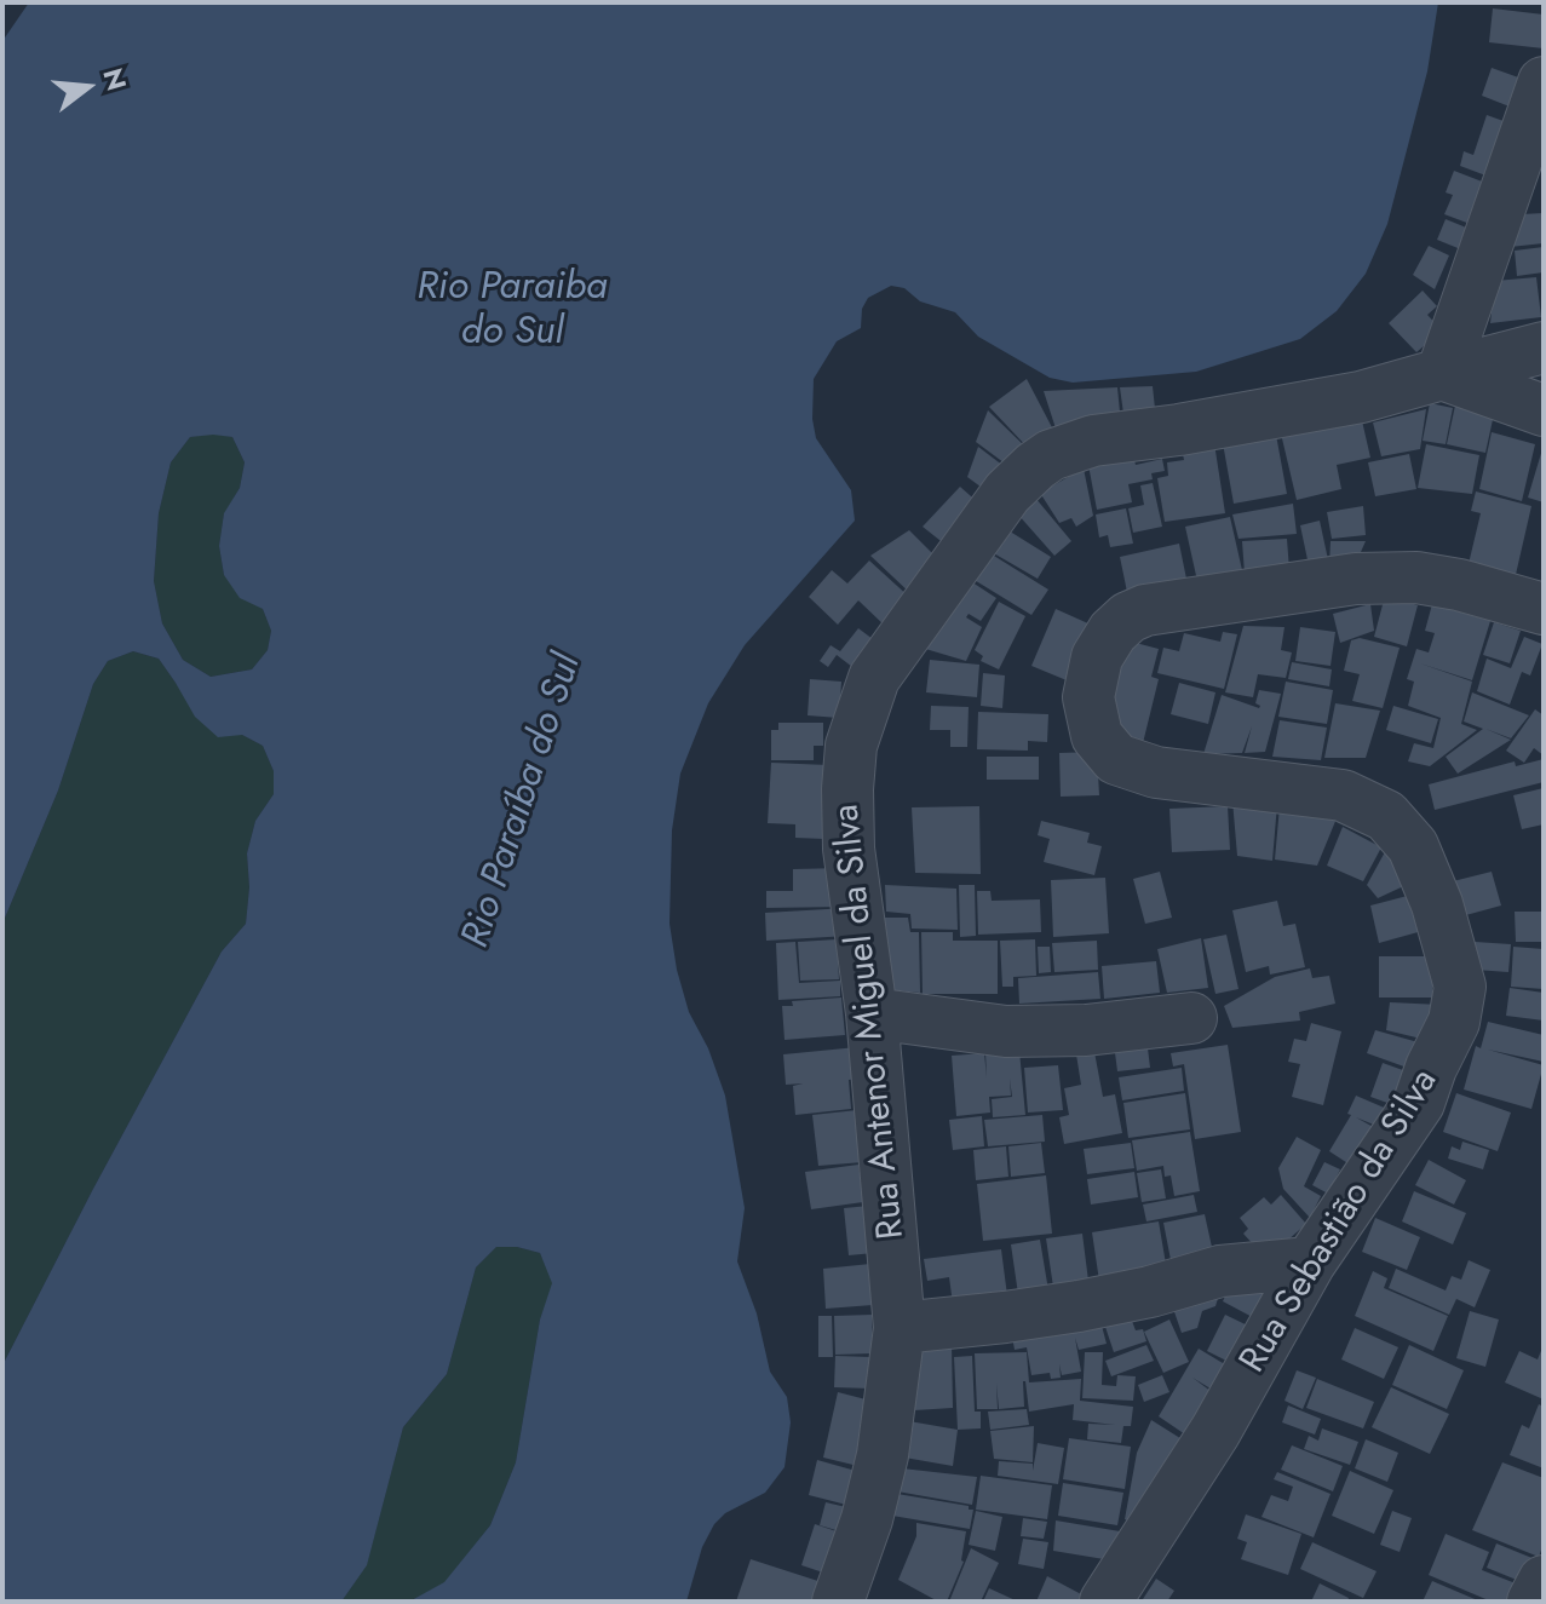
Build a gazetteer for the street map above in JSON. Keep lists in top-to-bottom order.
{
  "streets": {
    "street": ["Rua Antenor Miguel da Silva", "Rua Sebastião da Silva"]
  },
  "water": ["Rio Paraiba do Sul", "Rio Paraíba do Sul"],
  "north": "right"
}
